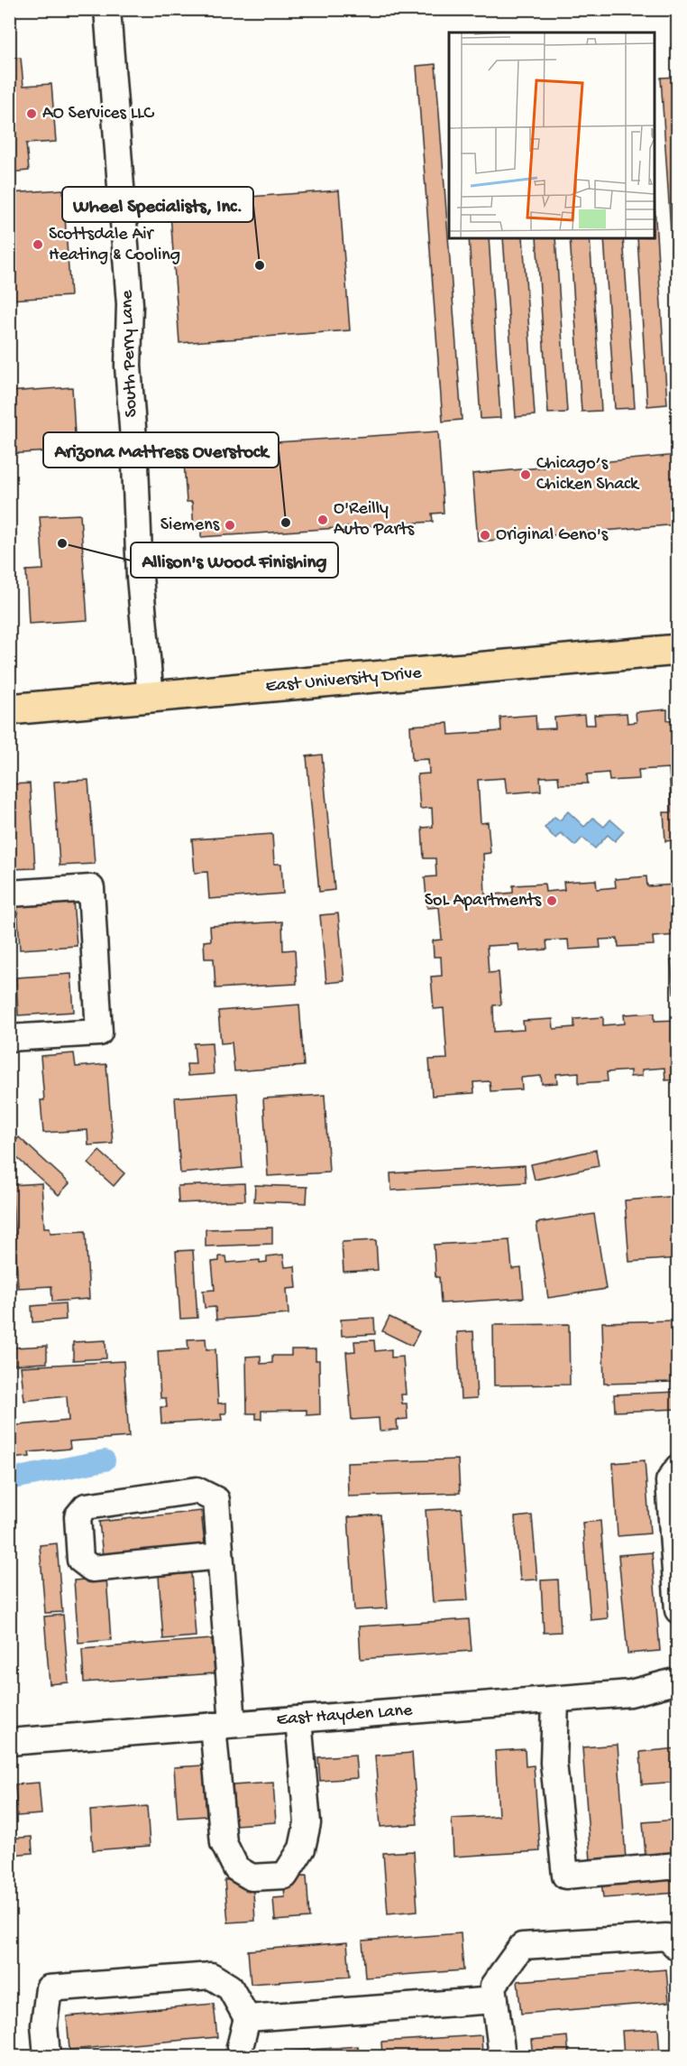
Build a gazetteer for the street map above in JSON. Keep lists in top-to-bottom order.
{
  "streets": {
    "main road": ["East University Drive"],
    "street": ["South Perry Lane", "East Hayden Lane"]
  },
  "crossings": [
    ["South Perry Lane", "East University Drive"]
  ],
  "places": [
    "AO Services LLC",
    "Scottsdale Air Heating & Cooling",
    "Wheel Specialists, Inc.",
    "Chicago’s Chicken Shack",
    "O'Reilly Auto Parts",
    "Arizona Mattress Overstock",
    "Siemens",
    "Original Geno's",
    "Allison's Wood Finishing",
    "SoL Apartments"
  ]
}
